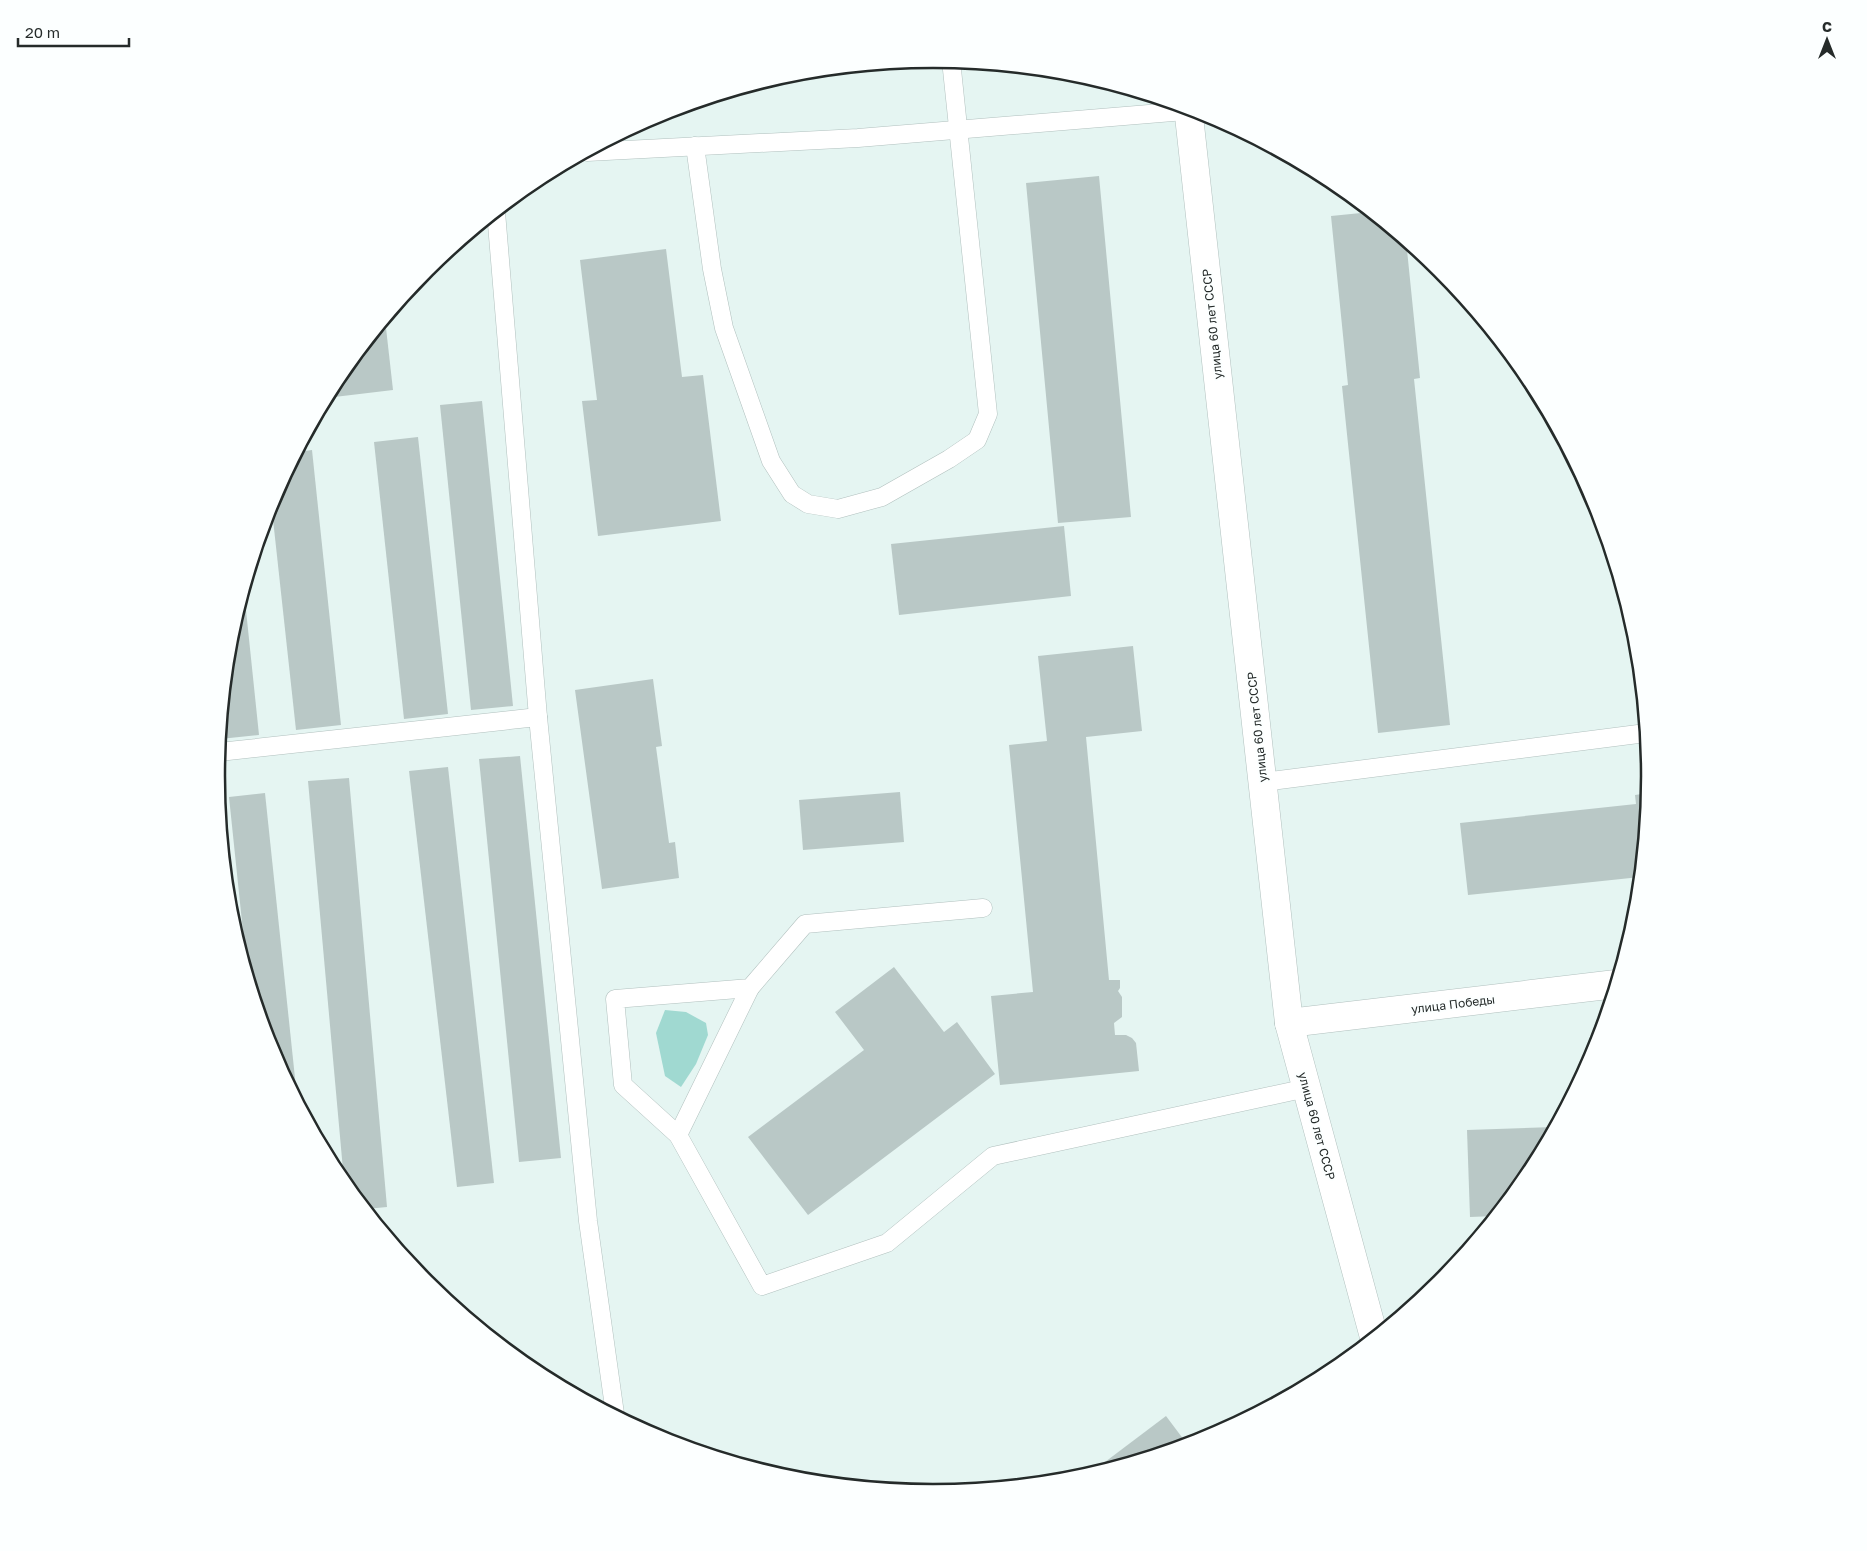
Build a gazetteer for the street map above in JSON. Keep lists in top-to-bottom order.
{
  "streets": {
    "street": ["улица 60 лет СССР", "улица Победы"]
  },
  "crossings": [
    ["улица 60 лет СССР", "улица Победы"]
  ],
  "scale_bar": "20 m",
  "north": "top"
}
